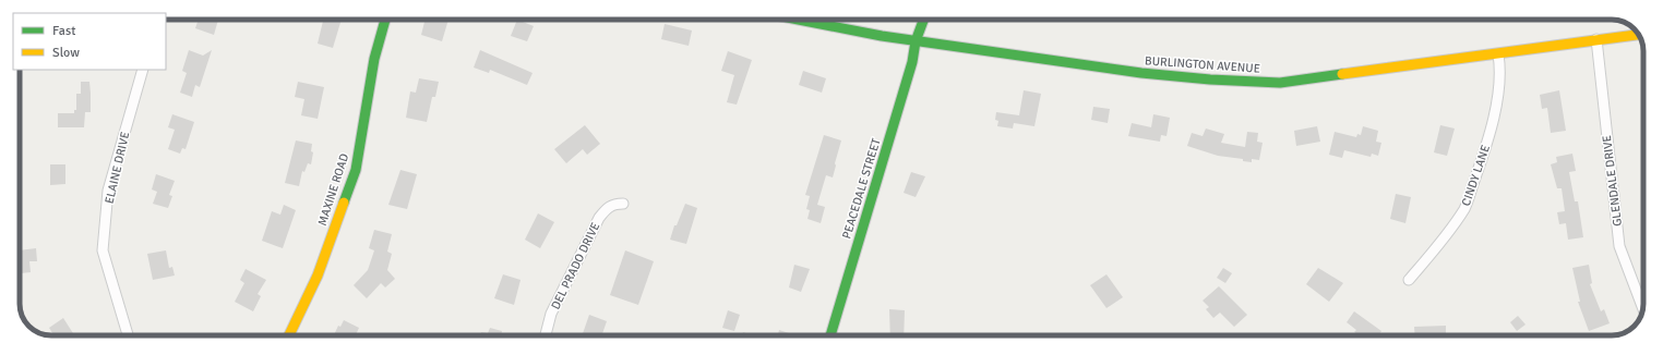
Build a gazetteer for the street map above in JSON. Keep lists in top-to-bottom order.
{
  "streets": {
    "main road": ["BURLINGTON AVENUE", "PEACEDALE STREET", "MAXINE ROAD"],
    "street": [
      "ELAINE DRIVE",
      "CINDY LANE",
      "GLENDALE DRIVE",
      "DEL PRADO DRIVE"
    ]
  },
  "crossings": [
    ["BURLINGTON AVENUE", "CINDY LANE"],
    ["BURLINGTON AVENUE", "GLENDALE DRIVE"],
    ["BURLINGTON AVENUE", "PEACEDALE STREET"]
  ],
  "legend": ["Fast", "Slow"]
}
